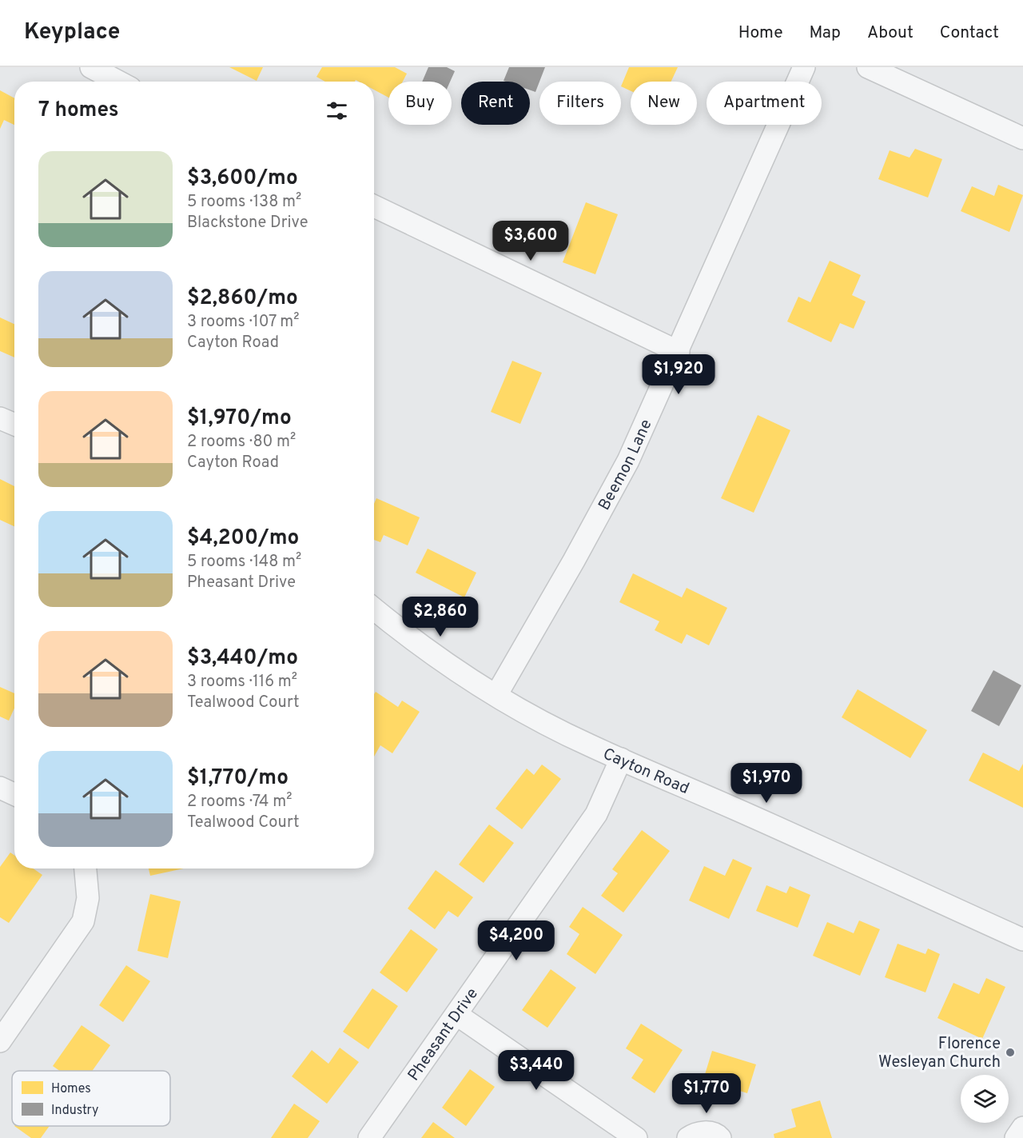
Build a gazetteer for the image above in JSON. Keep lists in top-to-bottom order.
{
  "streets": {
    "street": ["Beemon Lane", "Cayton Road", "Pheasant Drive"]
  },
  "crossings": [
    ["Beemon Lane", "Cayton Road"],
    ["Cayton Road", "Pheasant Drive"]
  ],
  "places": ["Florence Wesleyan Church"],
  "legend": ["Homes", "Industry"],
  "page": {
    "header": "Keyplace",
    "nav": [
      "Home",
      "Map",
      "About",
      "Contact"
    ],
    "chip": [
      "Buy",
      "Rent",
      "Filters",
      "New",
      "Apartment"
    ],
    "heading": "7 homes",
    "list": [
      {
        "name": "$3,600/mo",
        "note": "5 rooms · 138 m² · Blackstone Drive"
      },
      {
        "name": "$2,860/mo",
        "note": "3 rooms · 107 m² · Cayton Road"
      },
      {
        "name": "$1,970/mo",
        "note": "2 rooms · 80 m² · Cayton Road"
      },
      {
        "name": "$4,200/mo",
        "note": "5 rooms · 148 m² · Pheasant Drive"
      },
      {
        "name": "$3,440/mo",
        "note": "3 rooms · 116 m² · Tealwood Court"
      },
      {
        "name": "$1,770/mo",
        "note": "2 rooms · 74 m² · Tealwood Court"
      }
    ],
    "price": [
      "$3,600",
      "$1,920",
      "$2,860",
      "$1,970",
      "$4,200",
      "$3,440",
      "$1,770"
    ]
  }
}
